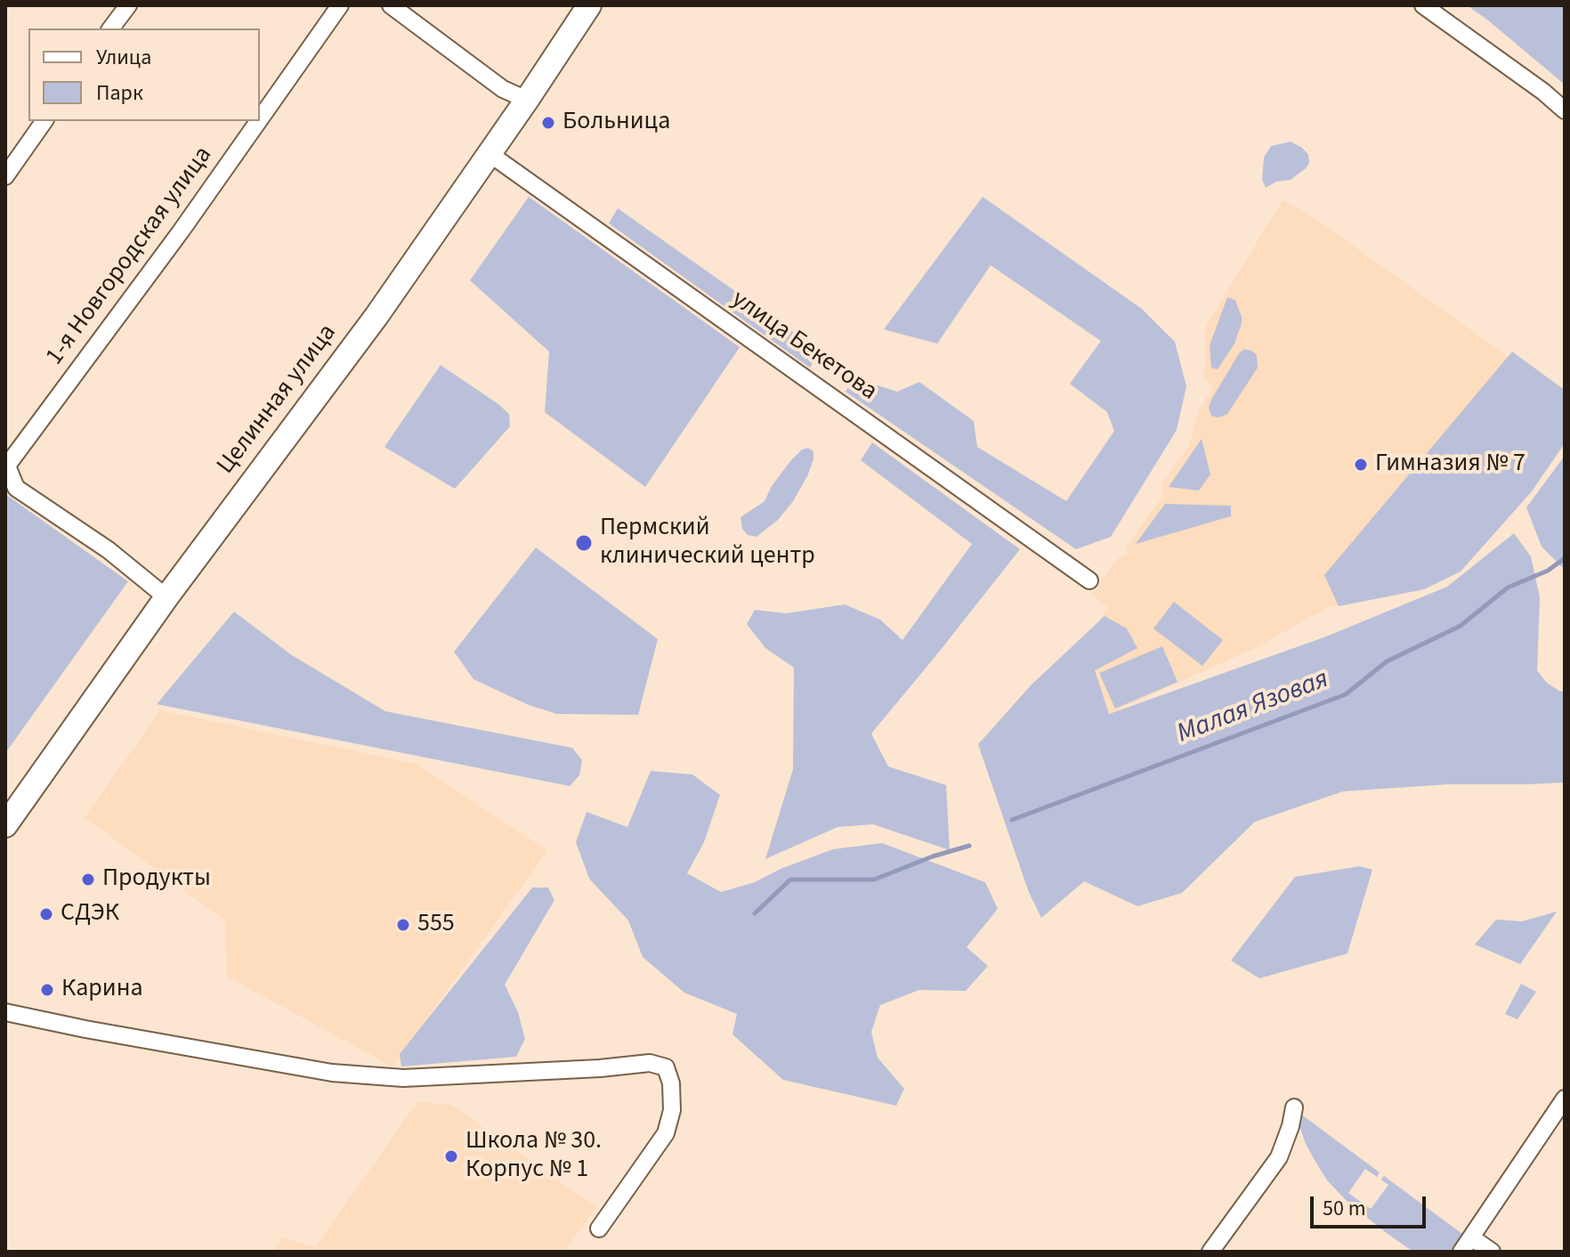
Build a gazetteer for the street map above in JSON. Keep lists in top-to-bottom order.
{
  "streets": {
    "main road": ["Целинная улица"],
    "street": ["1-я Новгородская улица", "улица Бекетова"]
  },
  "crossings": [
    ["улица Бекетова", "Целинная улица"]
  ],
  "water": ["Малая Язовая"],
  "places": [
    "Больница",
    "Гимназия № 7",
    "Пермский клинический центр",
    "Продукты",
    "СДЭК",
    "555",
    "Карина",
    "Школа № 30. Корпус № 1"
  ],
  "legend": ["Улица", "Парк"],
  "scale_bar": "50 m"
}
